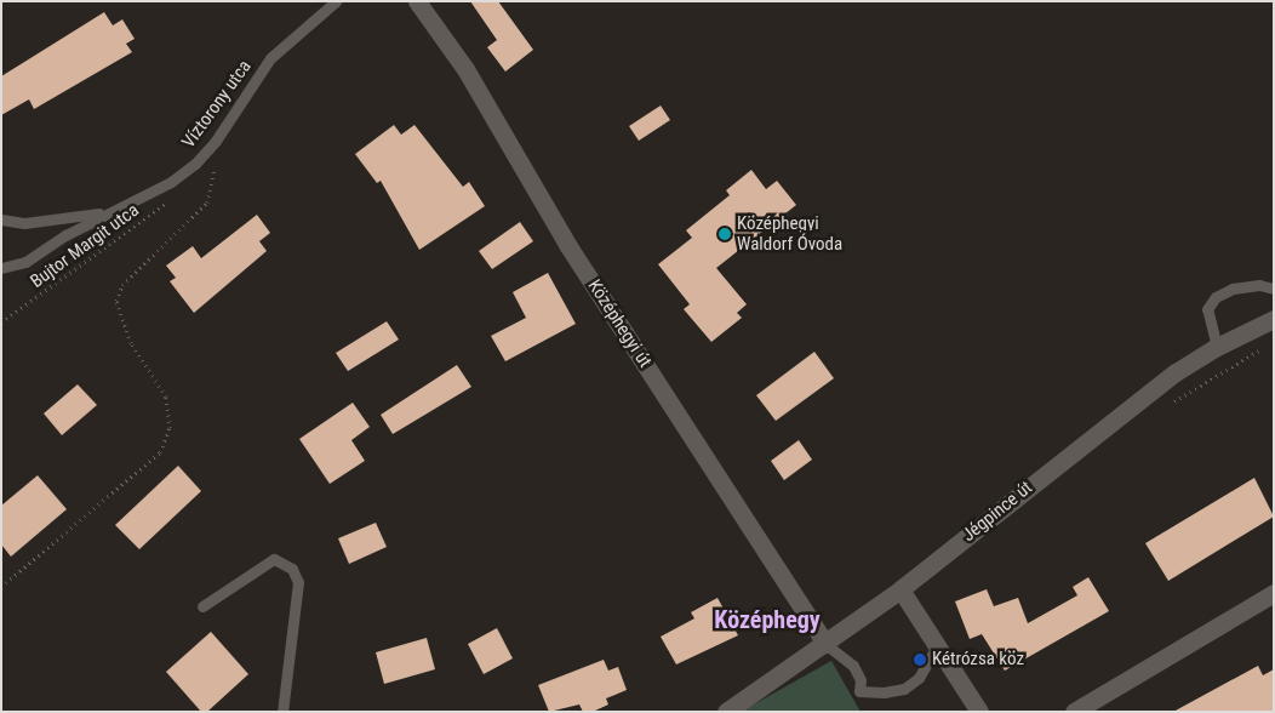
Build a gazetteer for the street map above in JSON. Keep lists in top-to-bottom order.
{
  "streets": {
    "street": ["Középhegyi út", "Jégpince út"],
    "lane": ["Víztorony utca"],
    "path": ["Bujtor Margit utca"]
  },
  "crossings": [
    ["Víztorony utca", "Bujtor Margit utca"],
    ["Középhegyi út", "Jégpince út"]
  ],
  "districts": ["Középhegy"],
  "places": ["Középhegyi Waldorf Óvoda", "Kétrózsa köz"]
}
